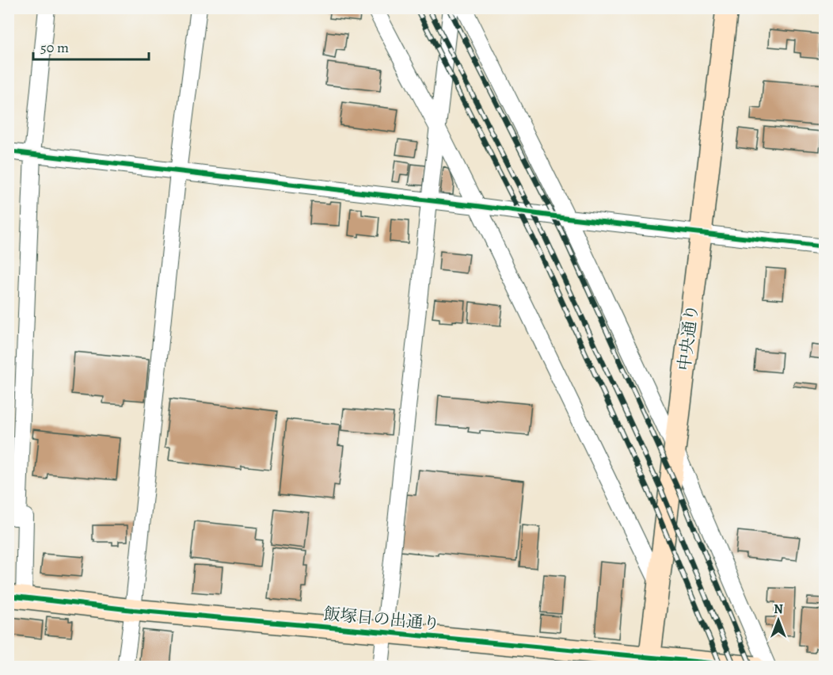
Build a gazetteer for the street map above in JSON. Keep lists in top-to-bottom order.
{
  "streets": {
    "street": ["中央通り", "飯塚日の出通り"]
  },
  "crossings": [
    ["中央通り", "飯塚日の出通り"]
  ],
  "scale_bar": "50 m",
  "north": "top"
}
